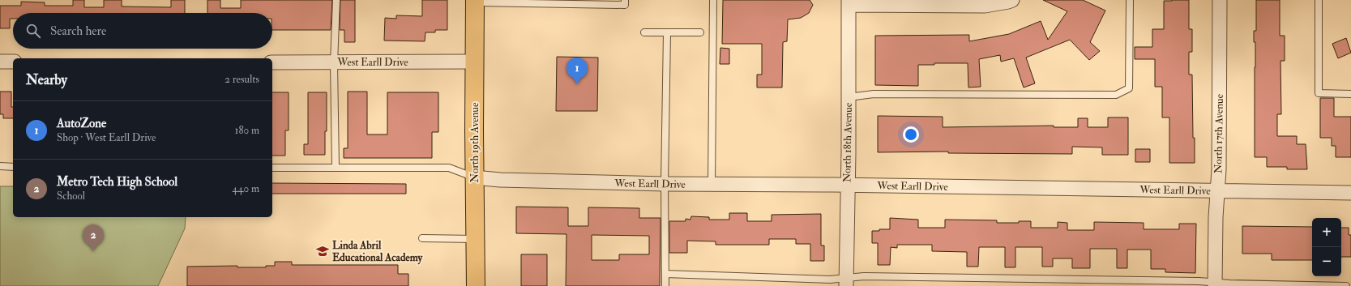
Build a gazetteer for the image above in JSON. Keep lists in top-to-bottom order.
{
  "streets": {
    "main road": ["North 19th Avenue"],
    "street": ["West Earll Drive", "North 17th Avenue", "North 18th Avenue"]
  },
  "crossings": [
    ["West Earll Drive", "North 17th Avenue"],
    ["West Earll Drive", "North 19th Avenue"],
    ["West Earll Drive", "North 18th Avenue"]
  ],
  "places": {
    "school or university": ["Linda Abril Educational Academy"]
  },
  "page": {
    "search": "Search here",
    "pins": ["1", "2"],
    "heading": ["Nearby", "2 results"],
    "list": [
      {
        "mark": "1",
        "name": "AutoZone",
        "note": "Shop · West Earll Drive",
        "value": "180 m"
      },
      {
        "mark": "2",
        "name": "Metro Tech High School",
        "note": "School",
        "value": "440 m"
      }
    ],
    "map_buttons": ["+", "−"]
  }
}
